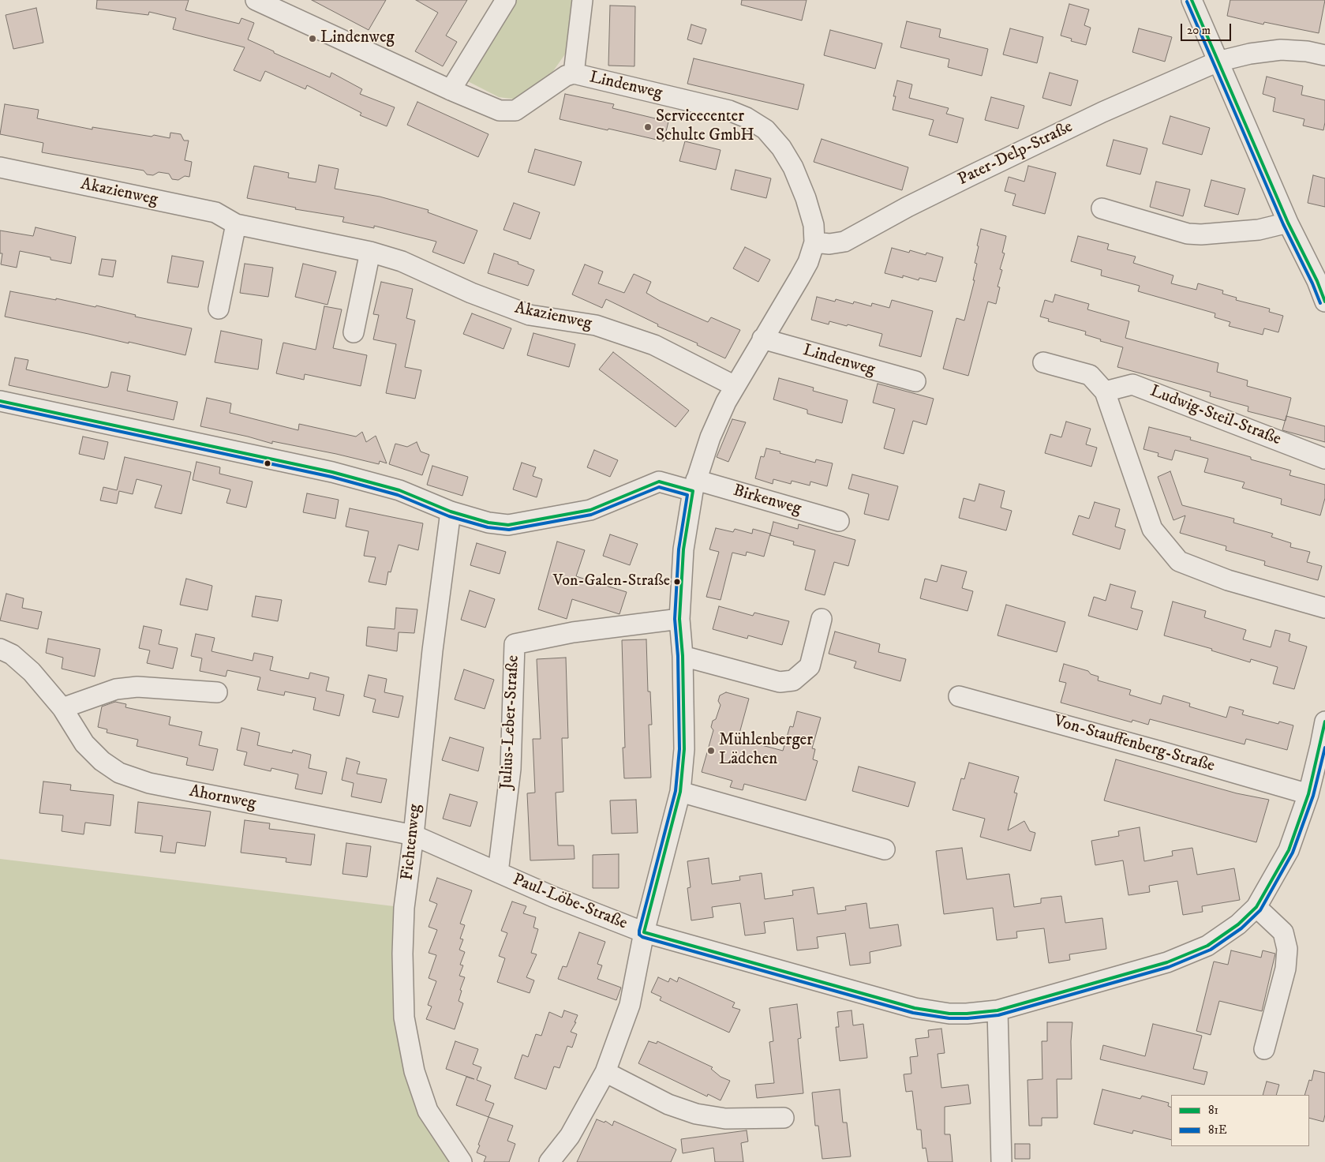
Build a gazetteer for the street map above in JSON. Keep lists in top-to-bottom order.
{
  "streets": {
    "street": [
      "Lindenweg",
      "Pater-Delp-Straße",
      "Akazienweg",
      "Ludwig-Steil-Straße",
      "Birkenweg",
      "Julius-Leber-Straße",
      "Von-Stauffenberg-Straße",
      "Ahornweg",
      "Fichtenweg",
      "Paul-Löbe-Straße"
    ]
  },
  "crossings": [
    ["Lindenweg", "Pater-Delp-Straße"],
    ["Lindenweg", "Akazienweg"],
    ["Birkenweg", "Fichtenweg"],
    ["Julius-Leber-Straße", "Paul-Löbe-Straße"],
    ["Von-Stauffenberg-Straße", "Paul-Löbe-Straße"],
    ["Ahornweg", "Fichtenweg"],
    ["Ahornweg", "Paul-Löbe-Straße"],
    ["Fichtenweg", "Paul-Löbe-Straße"]
  ],
  "places": [
    "Lindenweg",
    "Servicecenter Schulte GmbH",
    "Von-Galen-Straße",
    "Mühlenberger Lädchen"
  ],
  "lines": ["transit line 81", "transit line 81E"],
  "legend": ["81", "81E"],
  "scale_bar": "20 m"
}
